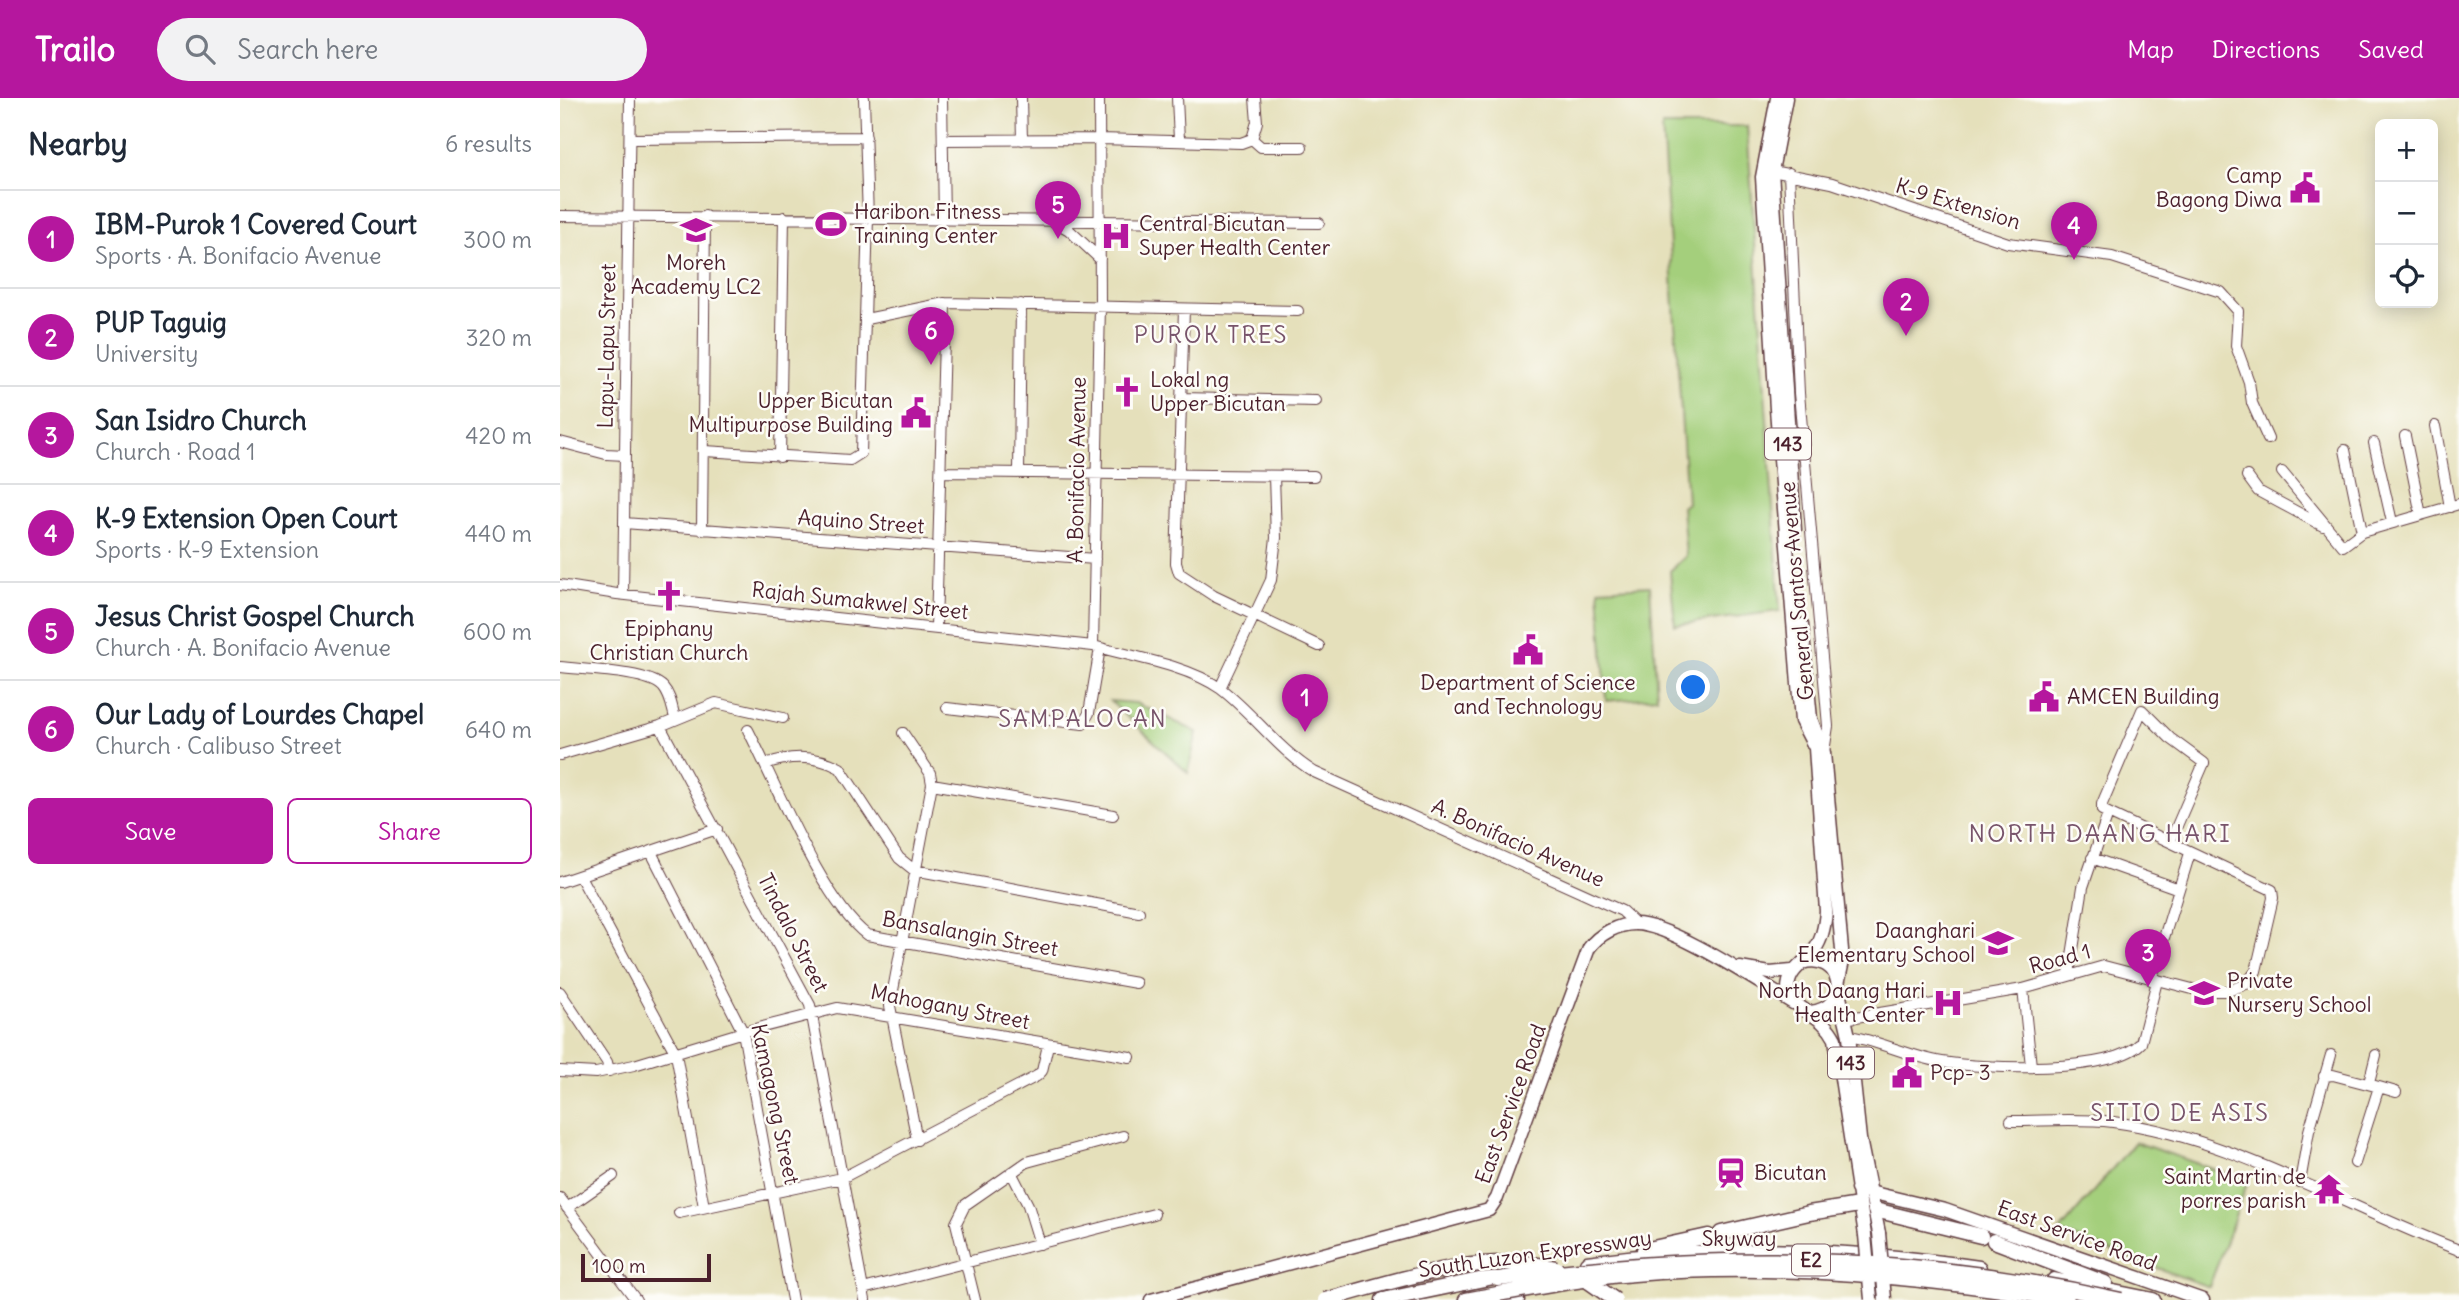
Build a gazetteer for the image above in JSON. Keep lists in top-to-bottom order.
{
  "streets": {
    "highway": ["Skyway", "South Luzon Expressway", "E2"],
    "main road": ["143", "East Service Road"],
    "street": [
      "K-9 Extension",
      "Lapu-Lapu Street",
      "A. Bonifacio Avenue",
      "Aquino Street",
      "General Santos Avenue",
      "Rajah Sumakwel Street",
      "Tindalo Street",
      "Bansalangin Street",
      "Road 1",
      "Mahogany Street",
      "Kamagong Street"
    ]
  },
  "crossings": [
    ["K-9 Extension", "143"],
    ["K-9 Extension", "General Santos Avenue"],
    ["Lapu-Lapu Street", "Aquino Street"],
    ["Lapu-Lapu Street", "Rajah Sumakwel Street"],
    ["143", "General Santos Avenue"],
    ["143", "Road 1"],
    ["143", "East Service Road"],
    ["A. Bonifacio Avenue", "Aquino Street"],
    ["A. Bonifacio Avenue", "Rajah Sumakwel Street"],
    ["A. Bonifacio Avenue", "East Service Road"],
    ["Tindalo Street", "Mahogany Street"],
    ["Mahogany Street", "Kamagong Street"],
    ["Skyway", "South Luzon Expressway"]
  ],
  "districts": [
    "PUROK TRES",
    "SAMPALOCAN",
    "NORTH DAANG HARI",
    "SITIO DE ASIS"
  ],
  "places": {
    "public building": [
      "Camp Bagong Diwa",
      "Upper Bicutan Multipurpose Building",
      "Department of Science and Technology",
      "AMCEN Building",
      "Pcp- 3"
    ],
    "sports": ["Haribon Fitness Training Center"],
    "school or university": ["Moreh Academy LC2", "Daanghari Elementary School", "Private Nursery School"],
    "hospital": ["Central Bicutan Super Health Center", "North Daang Hari Health Center"],
    "church": ["Lokal ng Upper Bicutan", "Epiphany Christian Church"],
    "station": ["Bicutan"],
    "temple": ["Saint Martin de porres parish"]
  },
  "scale_bar": "100 m",
  "page": {
    "header": "Trailo",
    "search": "Search here",
    "nav": ["Map", "Directions", "Saved"],
    "heading": ["Nearby", "6 results"],
    "map_buttons": ["+", "−"],
    "pins": [
      "5",
      "4",
      "2",
      "6",
      "1",
      "3"
    ],
    "list": [
      {
        "mark": "1",
        "name": "IBM-Purok 1 Covered Court",
        "note": "Sports · A. Bonifacio Avenue",
        "value": "300 m"
      },
      {
        "mark": "2",
        "name": "PUP Taguig",
        "note": "University",
        "value": "320 m"
      },
      {
        "mark": "3",
        "name": "San Isidro Church",
        "note": "Church · Road 1",
        "value": "420 m"
      },
      {
        "mark": "4",
        "name": "K-9 Extension Open Court",
        "note": "Sports · K-9 Extension",
        "value": "440 m"
      },
      {
        "mark": "5",
        "name": "Jesus Christ Gospel Church",
        "note": "Church · A. Bonifacio Avenue",
        "value": "600 m"
      },
      {
        "mark": "6",
        "name": "Our Lady of Lourdes Chapel",
        "note": "Church · Calibuso Street",
        "value": "640 m"
      }
    ],
    "buttons": ["Save", "Share"],
    "scale": "100 m"
  }
}
